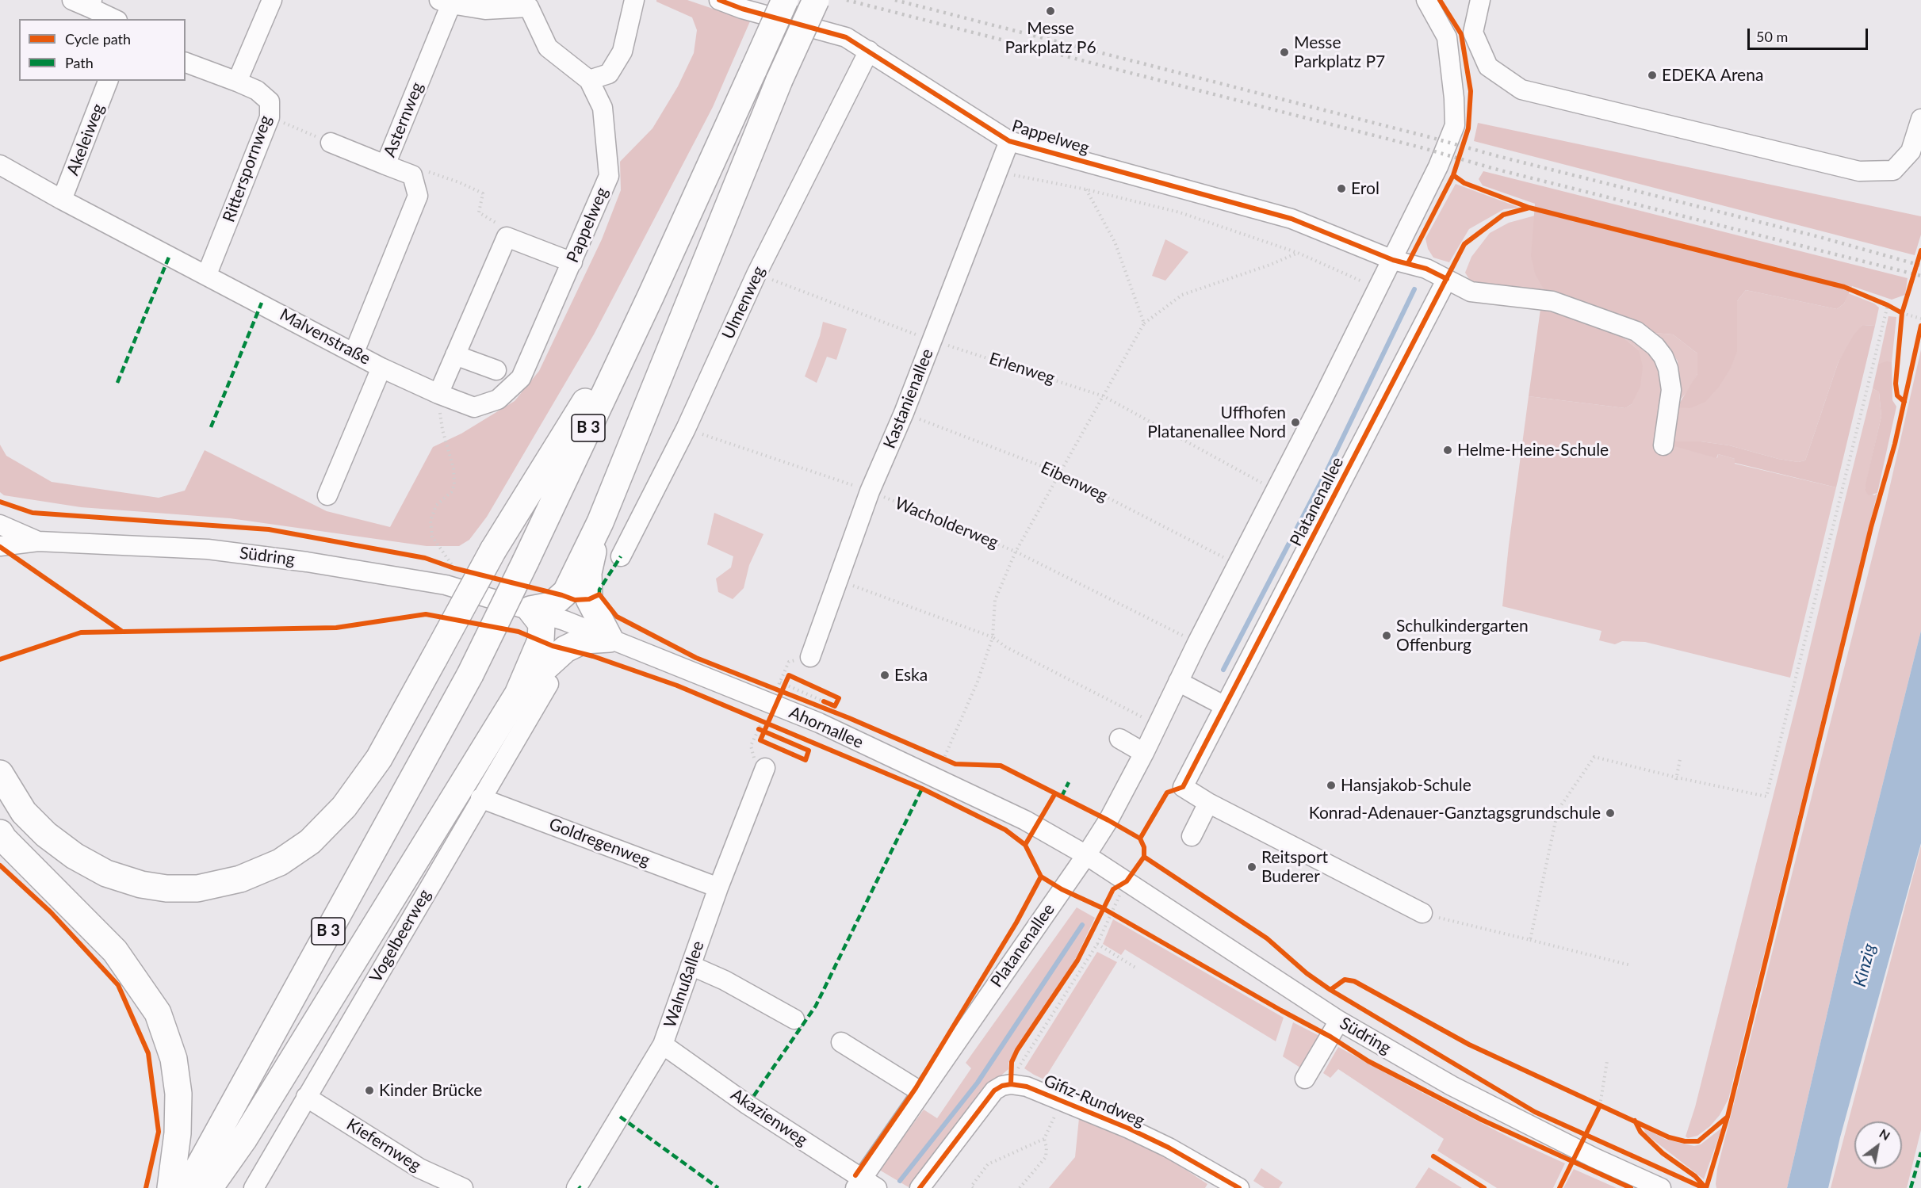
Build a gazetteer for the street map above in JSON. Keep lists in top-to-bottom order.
{
  "streets": {
    "highway": ["B 3"],
    "street": [
      "Asternweg",
      "Pappelweg",
      "Akeleiweg",
      "Ritterspornweg",
      "Ulmenweg",
      "Malvenstraße",
      "Kastanienallee",
      "Platanenallee",
      "Südring",
      "Ahornallee",
      "Goldregenweg",
      "Vogelbeerweg",
      "Walnußallee",
      "Gifiz-Rundweg",
      "Akazienweg",
      "Kiefernweg"
    ],
    "path": ["Erlenweg", "Eibenweg", "Wacholderweg"]
  },
  "crossings": [
    ["Asternweg", "Malvenstraße"],
    ["Pappelweg", "Ulmenweg"],
    ["Pappelweg", "Malvenstraße"],
    ["Pappelweg", "Kastanienallee"],
    ["Pappelweg", "Platanenallee"],
    ["Akeleiweg", "Malvenstraße"],
    ["Ritterspornweg", "Malvenstraße"],
    ["Ulmenweg", "Erlenweg"],
    ["Ulmenweg", "Wacholderweg"],
    ["Erlenweg", "Kastanienallee"],
    ["Erlenweg", "Platanenallee"],
    ["Kastanienallee", "Eibenweg"],
    ["Kastanienallee", "Wacholderweg"],
    ["Eibenweg", "Platanenallee"],
    ["Platanenallee", "Wacholderweg"],
    ["Platanenallee", "Südring"],
    ["Platanenallee", "Ahornallee"],
    ["Platanenallee", "Akazienweg"],
    ["Südring", "Ahornallee"],
    ["Goldregenweg", "Vogelbeerweg"],
    ["Goldregenweg", "Walnußallee"],
    ["Vogelbeerweg", "Kiefernweg"],
    ["Walnußallee", "Akazienweg"]
  ],
  "water": ["Kinzig"],
  "places": [
    "Messe Parkplatz P6",
    "Messe Parkplatz P7",
    "EDEKA Arena",
    "Erol",
    "Uffhofen Platanenallee Nord",
    "Helme-Heine-Schule",
    "Schulkindergarten Offenburg",
    "Eska",
    "Hansjakob-Schule",
    "Konrad-Adenauer-Ganztagsgrundschule",
    "Reitsport Buderer",
    "Kinder Brücke"
  ],
  "legend": ["Cycle path", "Path"],
  "scale_bar": "50 m",
  "north": "top right"
}
